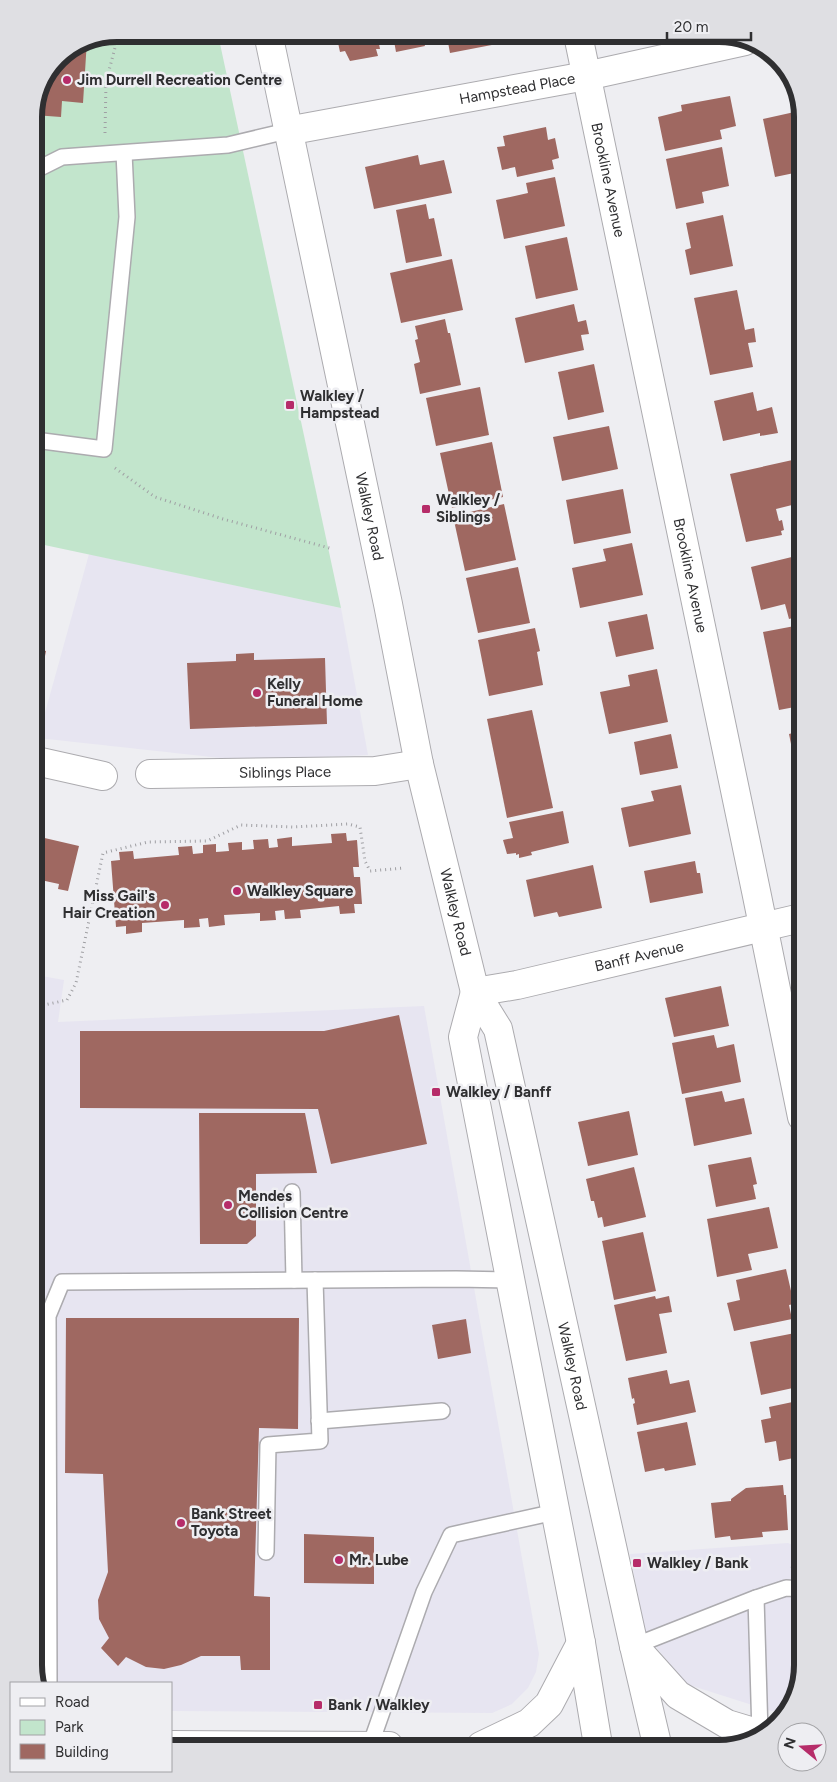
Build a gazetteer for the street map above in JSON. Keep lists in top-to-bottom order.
{
  "streets": {
    "main road": [
      "Hampstead Place",
      "Brookline Avenue",
      "Walkley Road",
      "Siblings Place",
      "Banff Avenue"
    ]
  },
  "crossings": [
    ["Hampstead Place", "Brookline Avenue"],
    ["Hampstead Place", "Walkley Road"],
    ["Brookline Avenue", "Banff Avenue"],
    ["Walkley Road", "Siblings Place"],
    ["Walkley Road", "Banff Avenue"]
  ],
  "places": {
    "other": [
      "Jim Durrell Recreation Centre",
      "Kelly Funeral Home",
      "Walkley Square",
      "Miss Gail's Hair Creation",
      "Mendes Collision Centre",
      "Bank Street Toyota",
      "Mr. Lube"
    ],
    "transit": [
      "Walkley / Hampstead",
      "Walkley / Siblings",
      "Walkley / Banff",
      "Walkley / Bank",
      "Bank / Walkley"
    ]
  },
  "legend": ["Road", "Park", "Building"],
  "scale_bar": "20 m",
  "north": "left"
}
